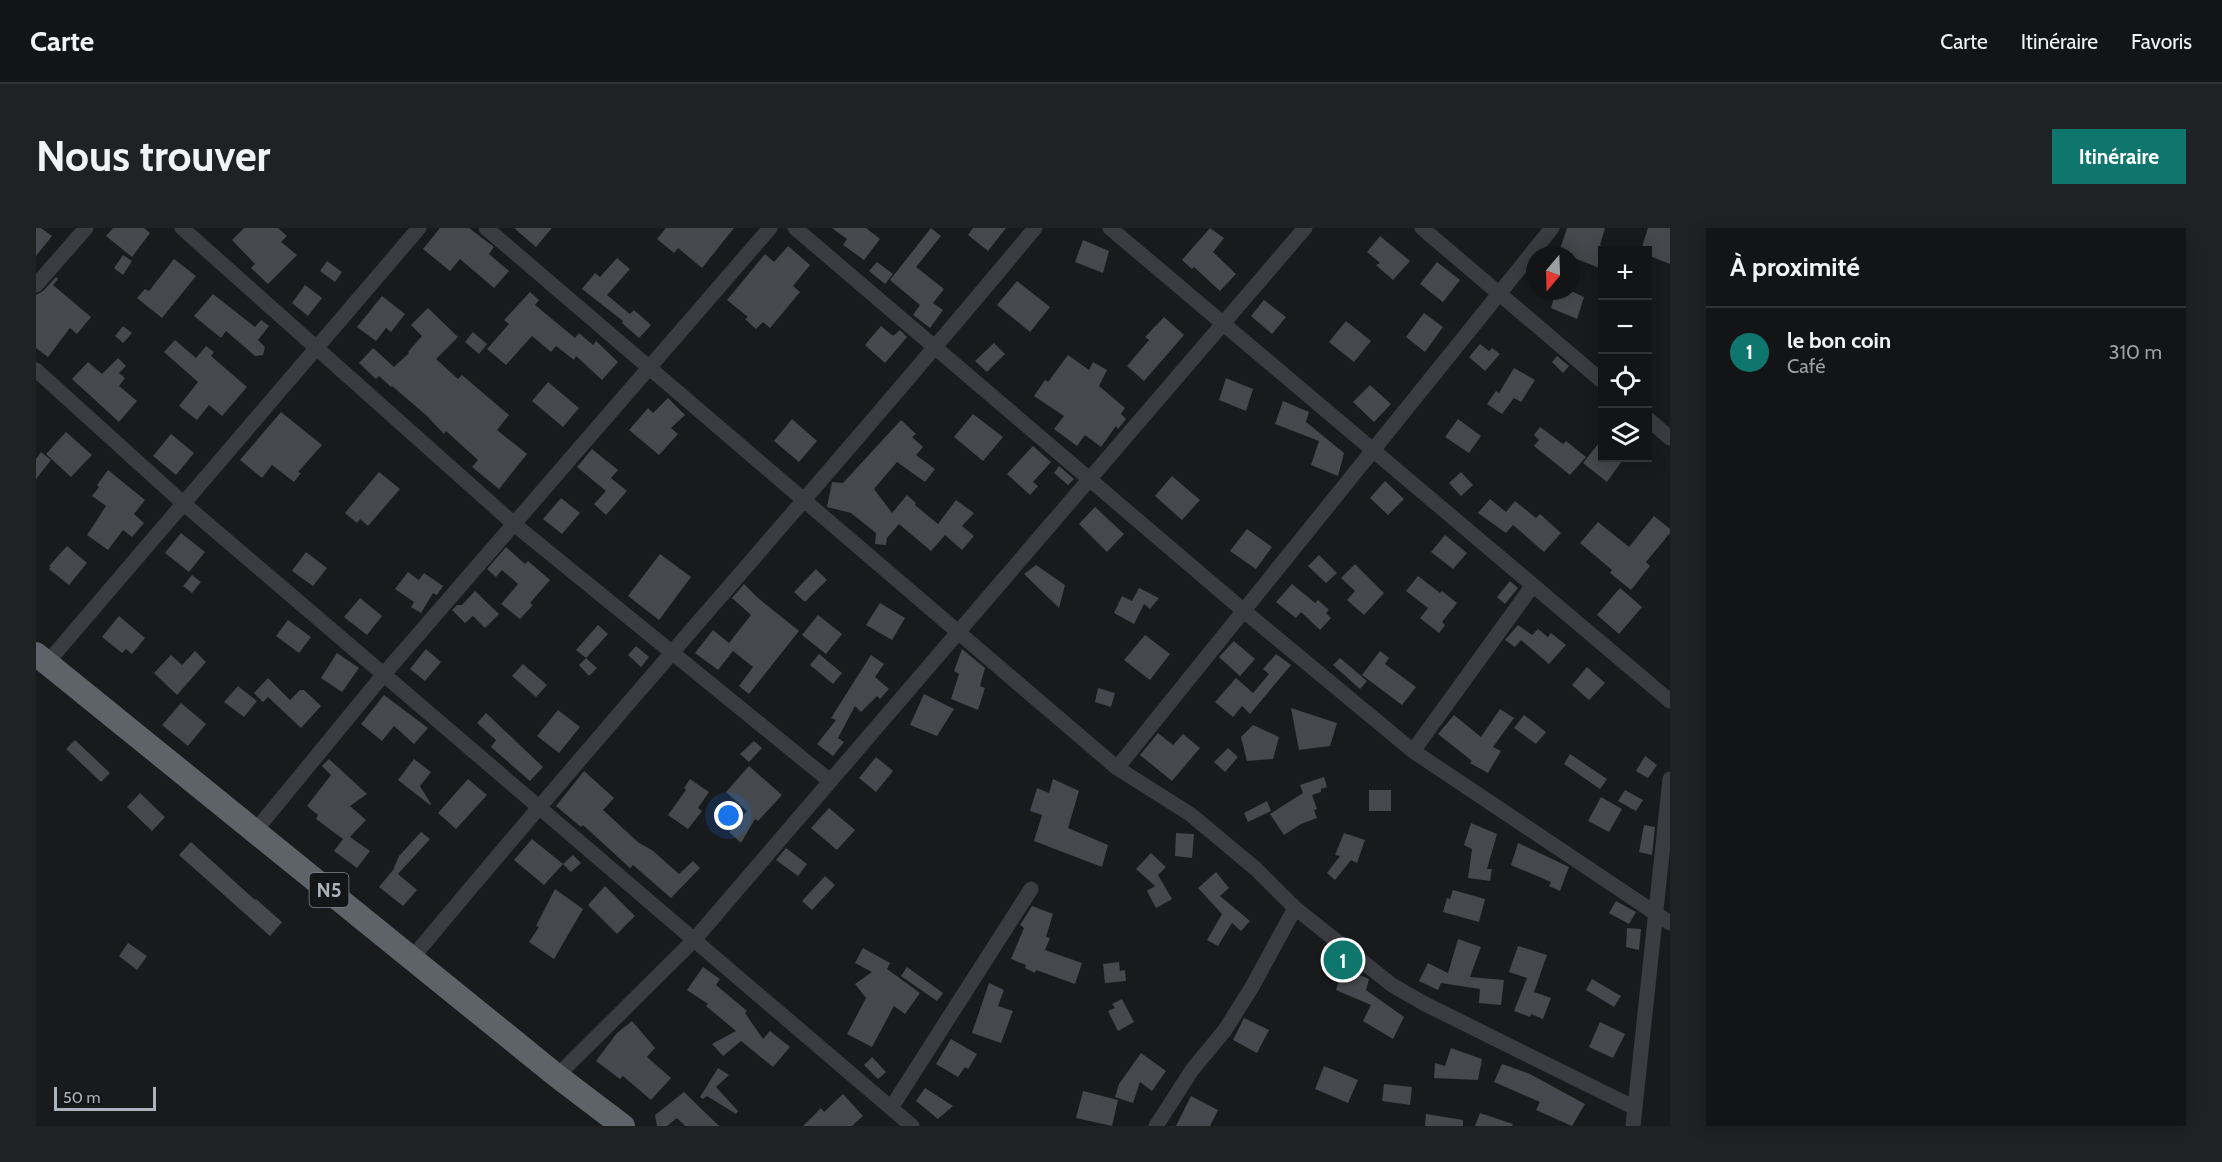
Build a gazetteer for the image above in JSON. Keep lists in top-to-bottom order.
{
  "streets": {
    "highway": ["N5"]
  },
  "scale_bar": "50 m",
  "north": "bottom",
  "page": {
    "header": "Carte",
    "nav": ["Carte", "Itinéraire", "Favoris"],
    "buttons": "Itinéraire",
    "title": "Nous trouver",
    "heading": "À proximité",
    "map_buttons": ["+", "−"],
    "list": [
      {
        "mark": "1",
        "name": "le bon coin",
        "note": "Café",
        "value": "310 m"
      }
    ],
    "pins": "1",
    "scale": "50 m"
  }
}
